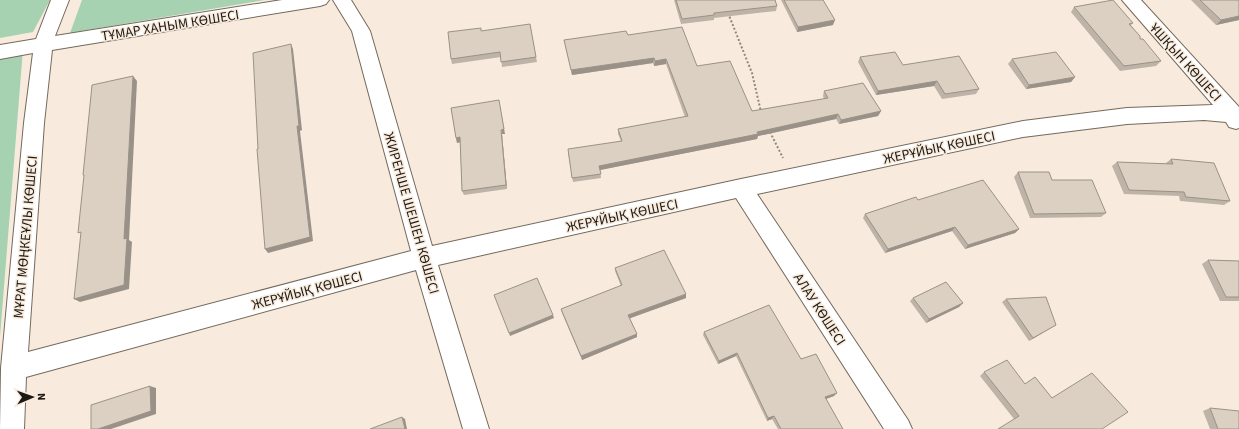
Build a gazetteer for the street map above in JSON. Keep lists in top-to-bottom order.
{
  "streets": {
    "street": [
      "ТҰМАР ХАНЫМ КӨШЕСІ",
      "ҰШҚЫН КӨШЕСІ",
      "ЖЕРҰЙЫҚ КӨШЕСІ",
      "ЖИРЕНШЕ ШЕШЕН КӨШЕСІ",
      "МҰРАТ МӨҢКЕҰЛЫ КӨШЕСІ",
      "АЛАУ КӨШЕСІ"
    ]
  },
  "crossings": [
    ["ТҰМАР ХАНЫМ КӨШЕСІ", "МҰРАТ МӨҢКЕҰЛЫ КӨШЕСІ"],
    ["ҰШҚЫН КӨШЕСІ", "ЖЕРҰЙЫҚ КӨШЕСІ"],
    ["ЖЕРҰЙЫҚ КӨШЕСІ", "ЖИРЕНШЕ ШЕШЕН КӨШЕСІ"],
    ["ЖЕРҰЙЫҚ КӨШЕСІ", "МҰРАТ МӨҢКЕҰЛЫ КӨШЕСІ"],
    ["ЖЕРҰЙЫҚ КӨШЕСІ", "АЛАУ КӨШЕСІ"]
  ],
  "north": "right"
}
